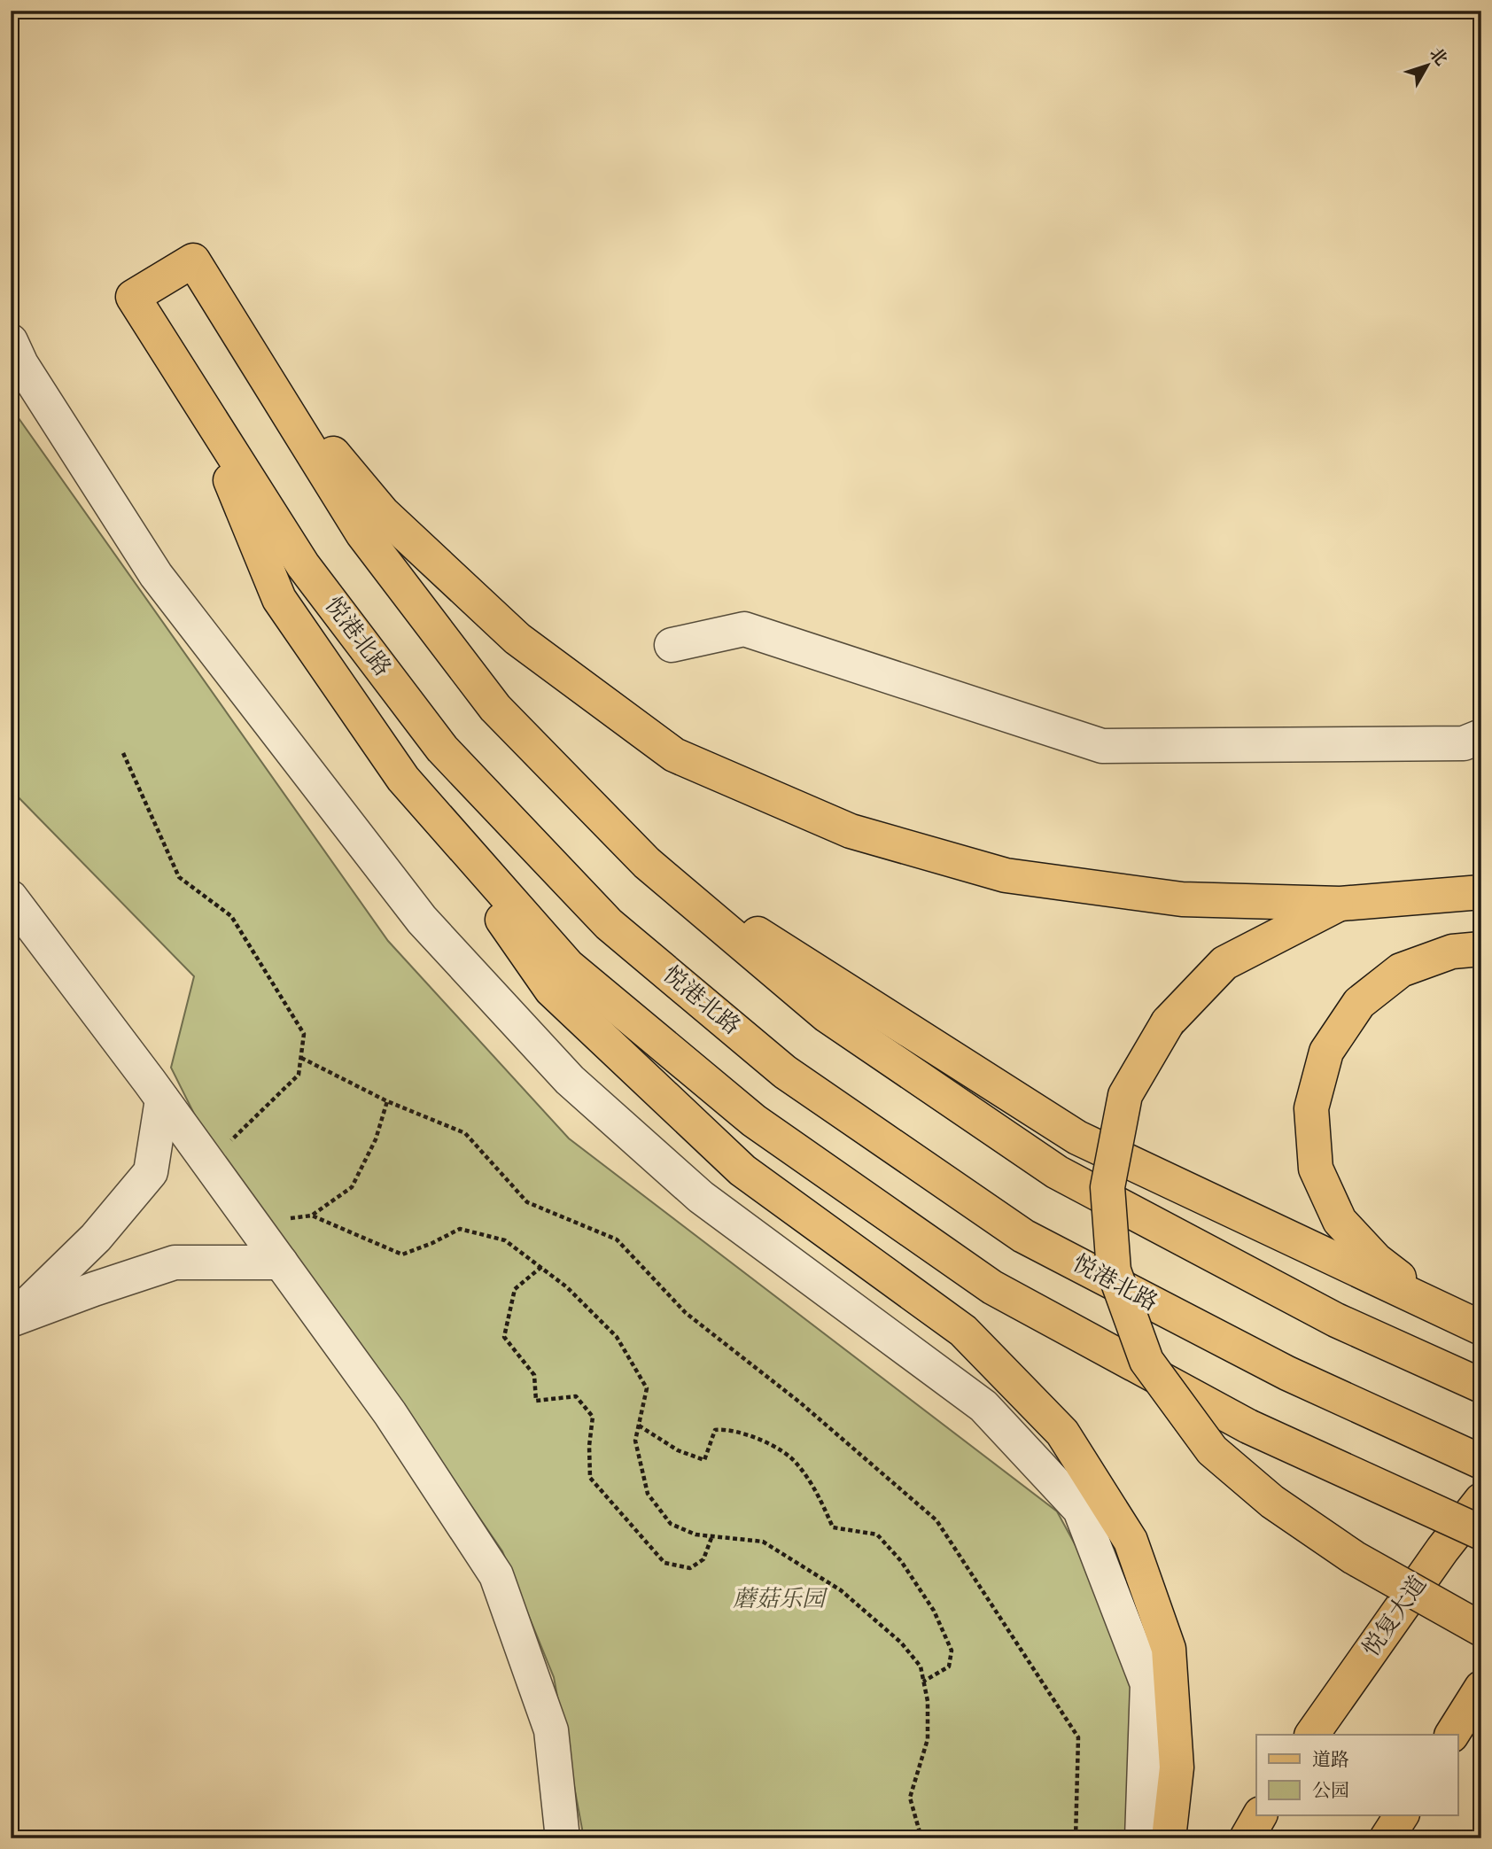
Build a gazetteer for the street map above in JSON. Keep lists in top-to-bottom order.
{
  "streets": {
    "main road": ["悦港北路", "悦复大道"]
  },
  "parks": ["蘑菇乐园"],
  "legend": ["道路", "公园"],
  "north": "top right"
}
